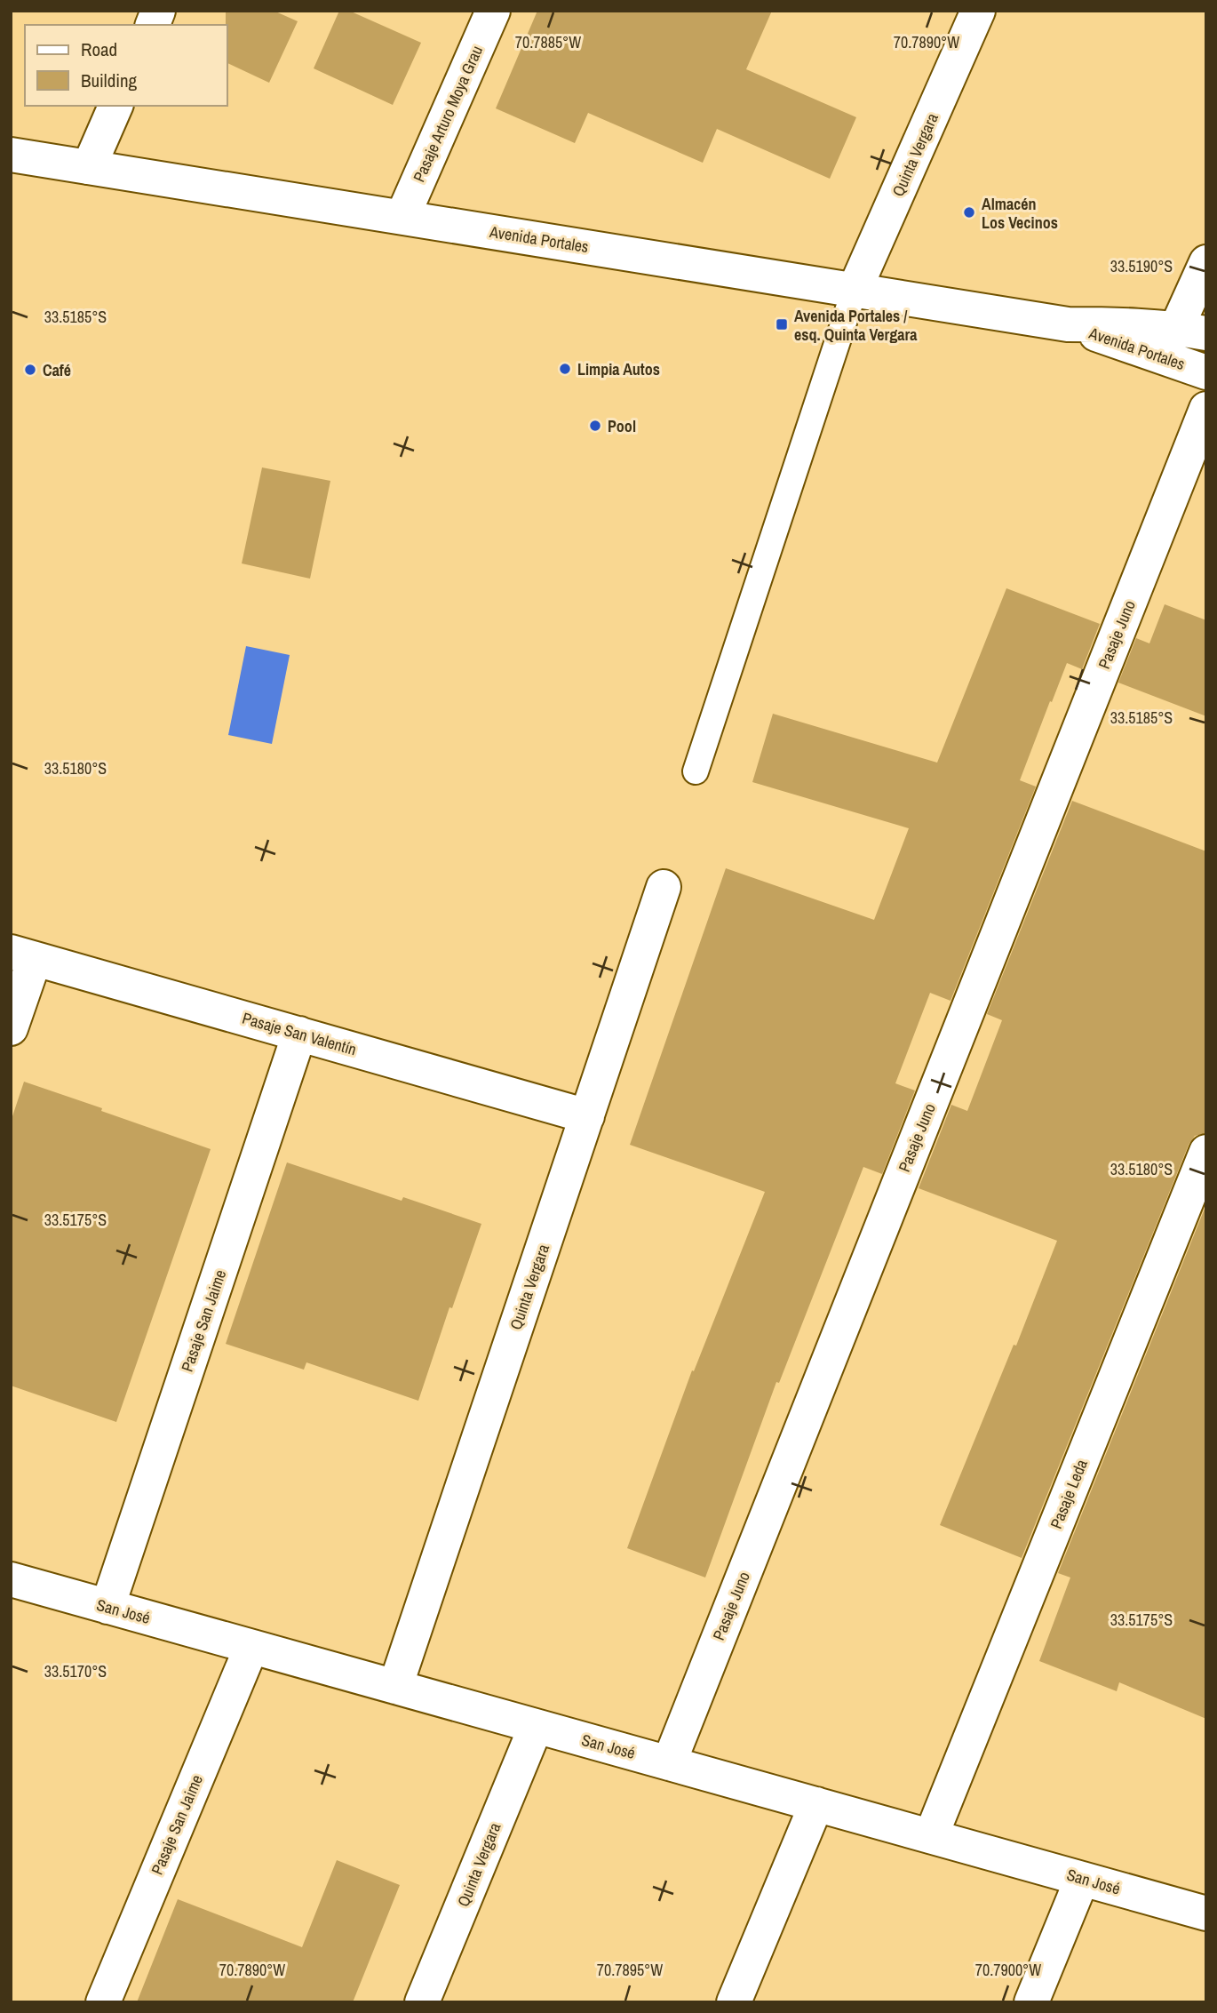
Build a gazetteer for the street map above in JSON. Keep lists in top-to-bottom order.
{
  "streets": {
    "street": [
      "Pasaje Arturo Moya Grau",
      "Quinta Vergara",
      "Avenida Portales",
      "Pasaje Juno",
      "Pasaje San Valentín",
      "Pasaje San Jaime",
      "Pasaje Leda",
      "San José"
    ]
  },
  "crossings": [
    ["Pasaje Arturo Moya Grau", "Avenida Portales"],
    ["Quinta Vergara", "Avenida Portales"],
    ["Quinta Vergara", "Pasaje San Valentín"],
    ["Quinta Vergara", "San José"],
    ["Pasaje Juno", "San José"],
    ["Pasaje San Valentín", "Pasaje San Jaime"],
    ["Pasaje San Jaime", "San José"],
    ["Pasaje Leda", "San José"]
  ],
  "places": {
    "other": [
      "Almacén Los Vecinos",
      "Limpia Autos",
      "Café",
      "Pool"
    ],
    "transit": ["Avenida Portales / esq. Quinta Vergara"]
  },
  "legend": ["Road", "Building"],
  "coordinates": [
    "70.7885°W",
    "70.7890°W",
    "33.5190°S",
    "33.5185°S",
    "33.5180°S",
    "33.5175°S",
    "33.5170°S",
    "70.7895°W",
    "70.7900°W"
  ]
}
